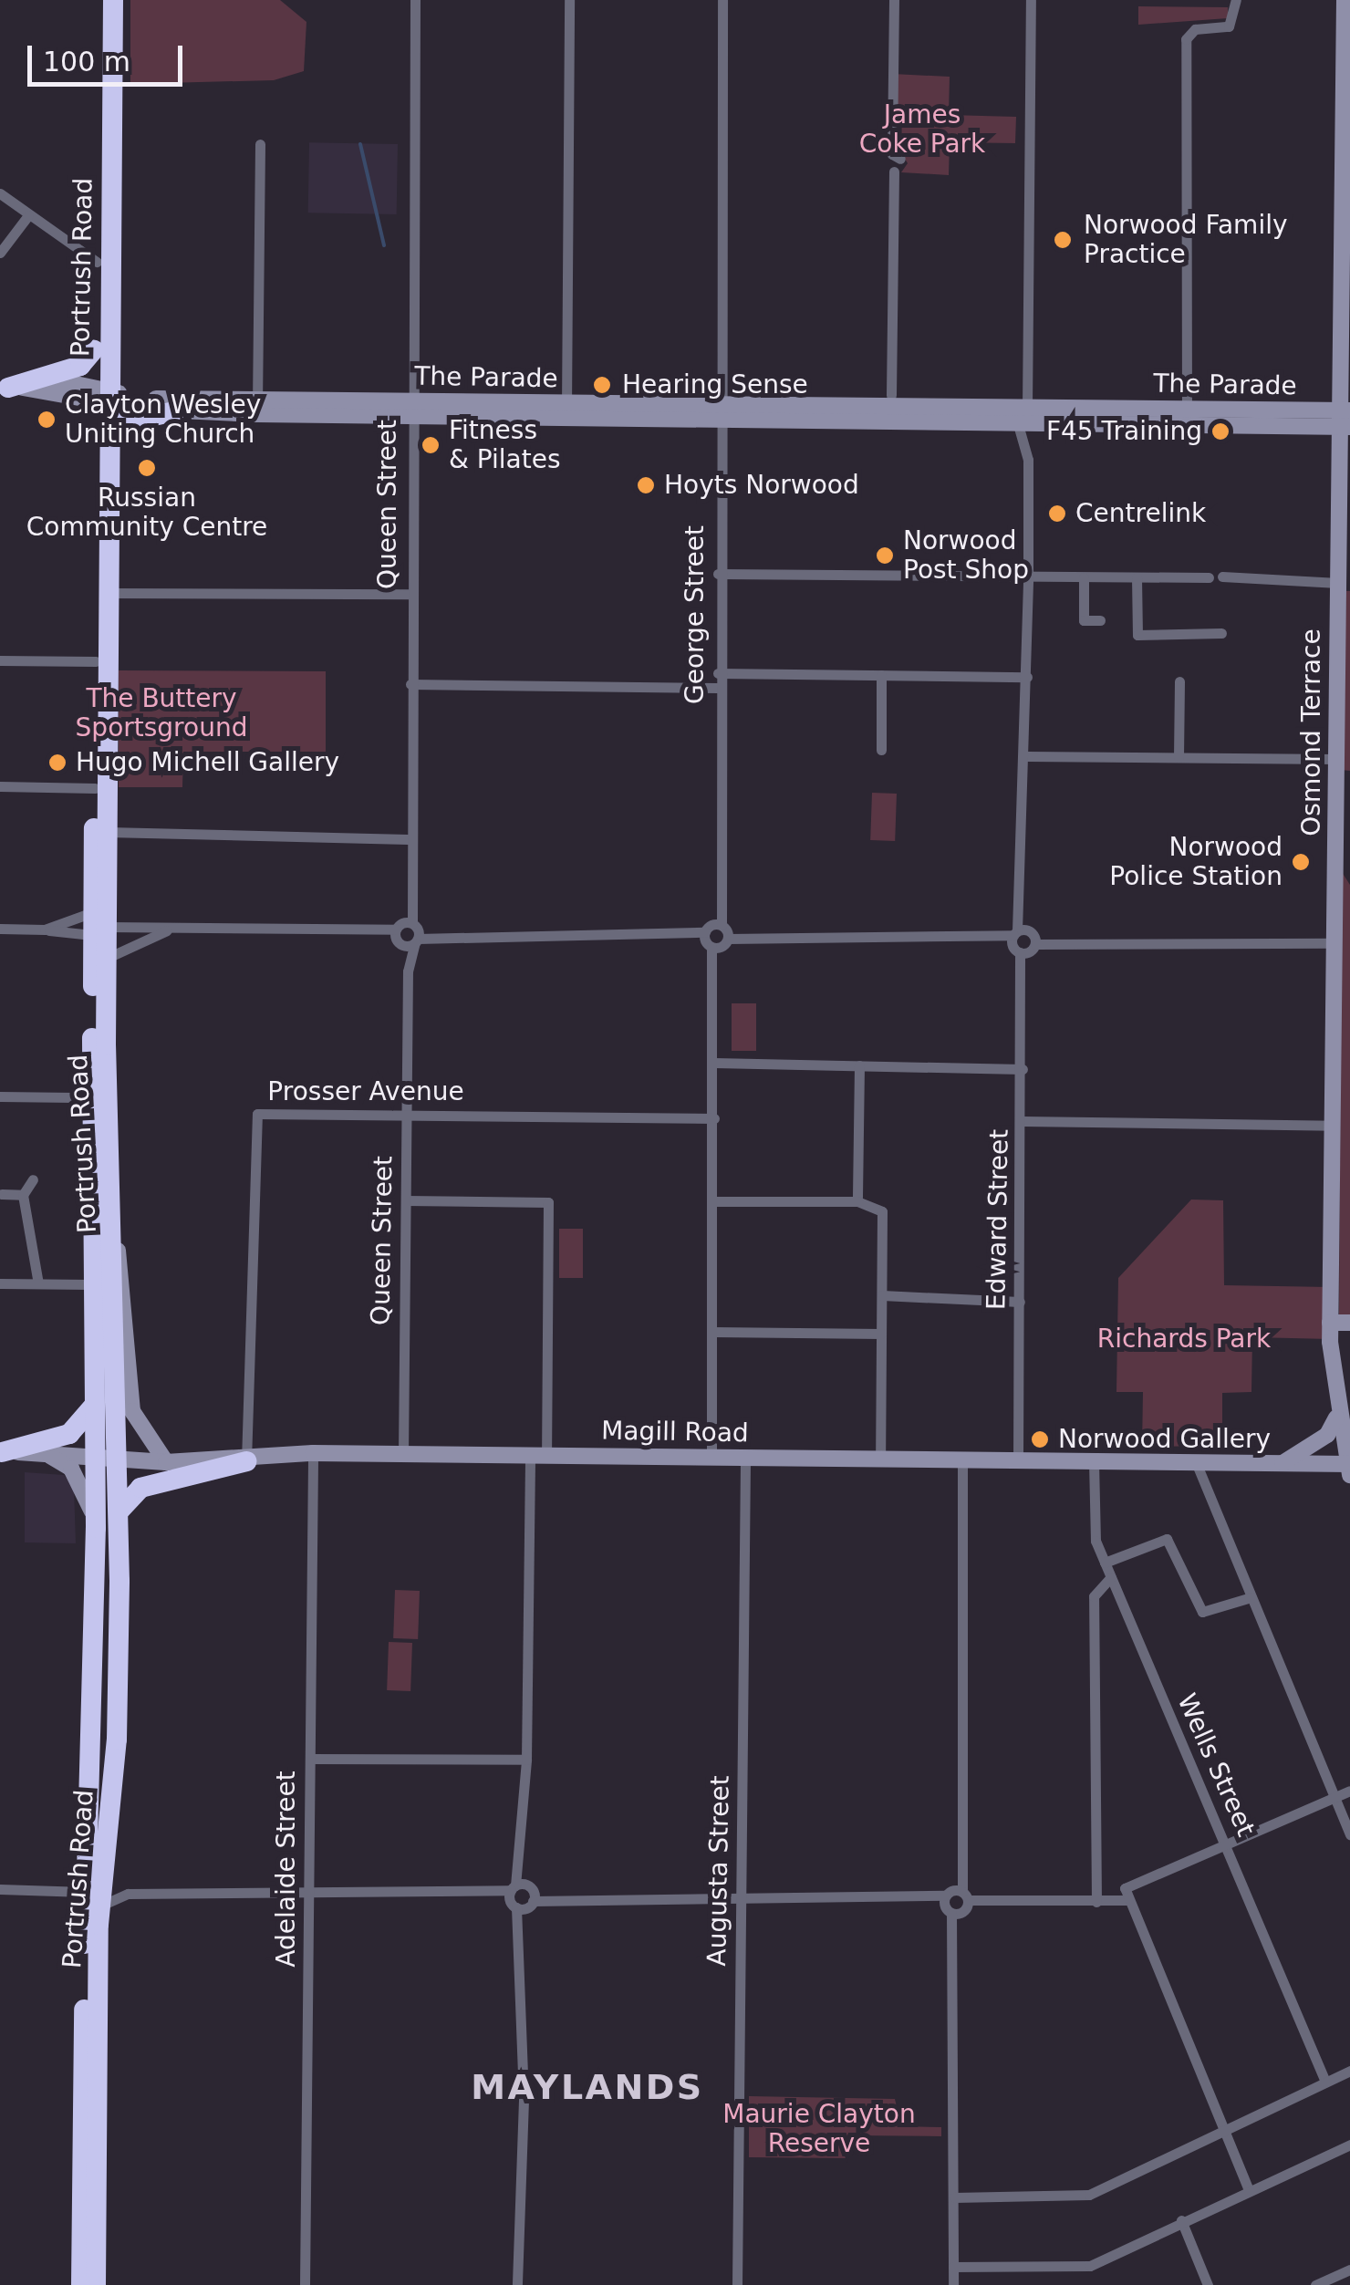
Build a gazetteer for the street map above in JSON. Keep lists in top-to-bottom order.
{
  "streets": {
    "highway": ["Portrush Road"],
    "main road": ["The Parade", "Osmond Terrace", "Magill Road"],
    "street": [
      "Queen Street",
      "George Street",
      "Prosser Avenue",
      "Edward Street",
      "Wells Street",
      "Adelaide Street",
      "Augusta Street"
    ]
  },
  "crossings": [
    ["Portrush Road", "The Parade"],
    ["Portrush Road", "Magill Road"],
    ["The Parade", "Queen Street"],
    ["The Parade", "George Street"],
    ["The Parade", "Osmond Terrace"],
    ["The Parade", "Edward Street"],
    ["Queen Street", "Prosser Avenue"],
    ["Queen Street", "Magill Road"],
    ["George Street", "Prosser Avenue"],
    ["George Street", "Magill Road"],
    ["Osmond Terrace", "Magill Road"],
    ["Prosser Avenue", "Magill Road"],
    ["Edward Street", "Magill Road"],
    ["Magill Road", "Wells Street"],
    ["Magill Road", "Adelaide Street"],
    ["Magill Road", "Augusta Street"]
  ],
  "districts": ["MAYLANDS"],
  "parks": [
    "James Coke Park",
    "The Buttery Sportsground",
    "Richards Park",
    "Maurie Clayton Reserve"
  ],
  "places": [
    "Norwood Family Practice",
    "Hearing Sense",
    "Clayton Wesley Uniting Church",
    "F45 Training",
    "Fitness & Pilates",
    "Russian Community Centre",
    "Hoyts Norwood",
    "Centrelink",
    "Norwood Post Shop",
    "Hugo Michell Gallery",
    "Norwood Police Station",
    "Norwood Gallery"
  ],
  "scale_bar": "100 m"
}
